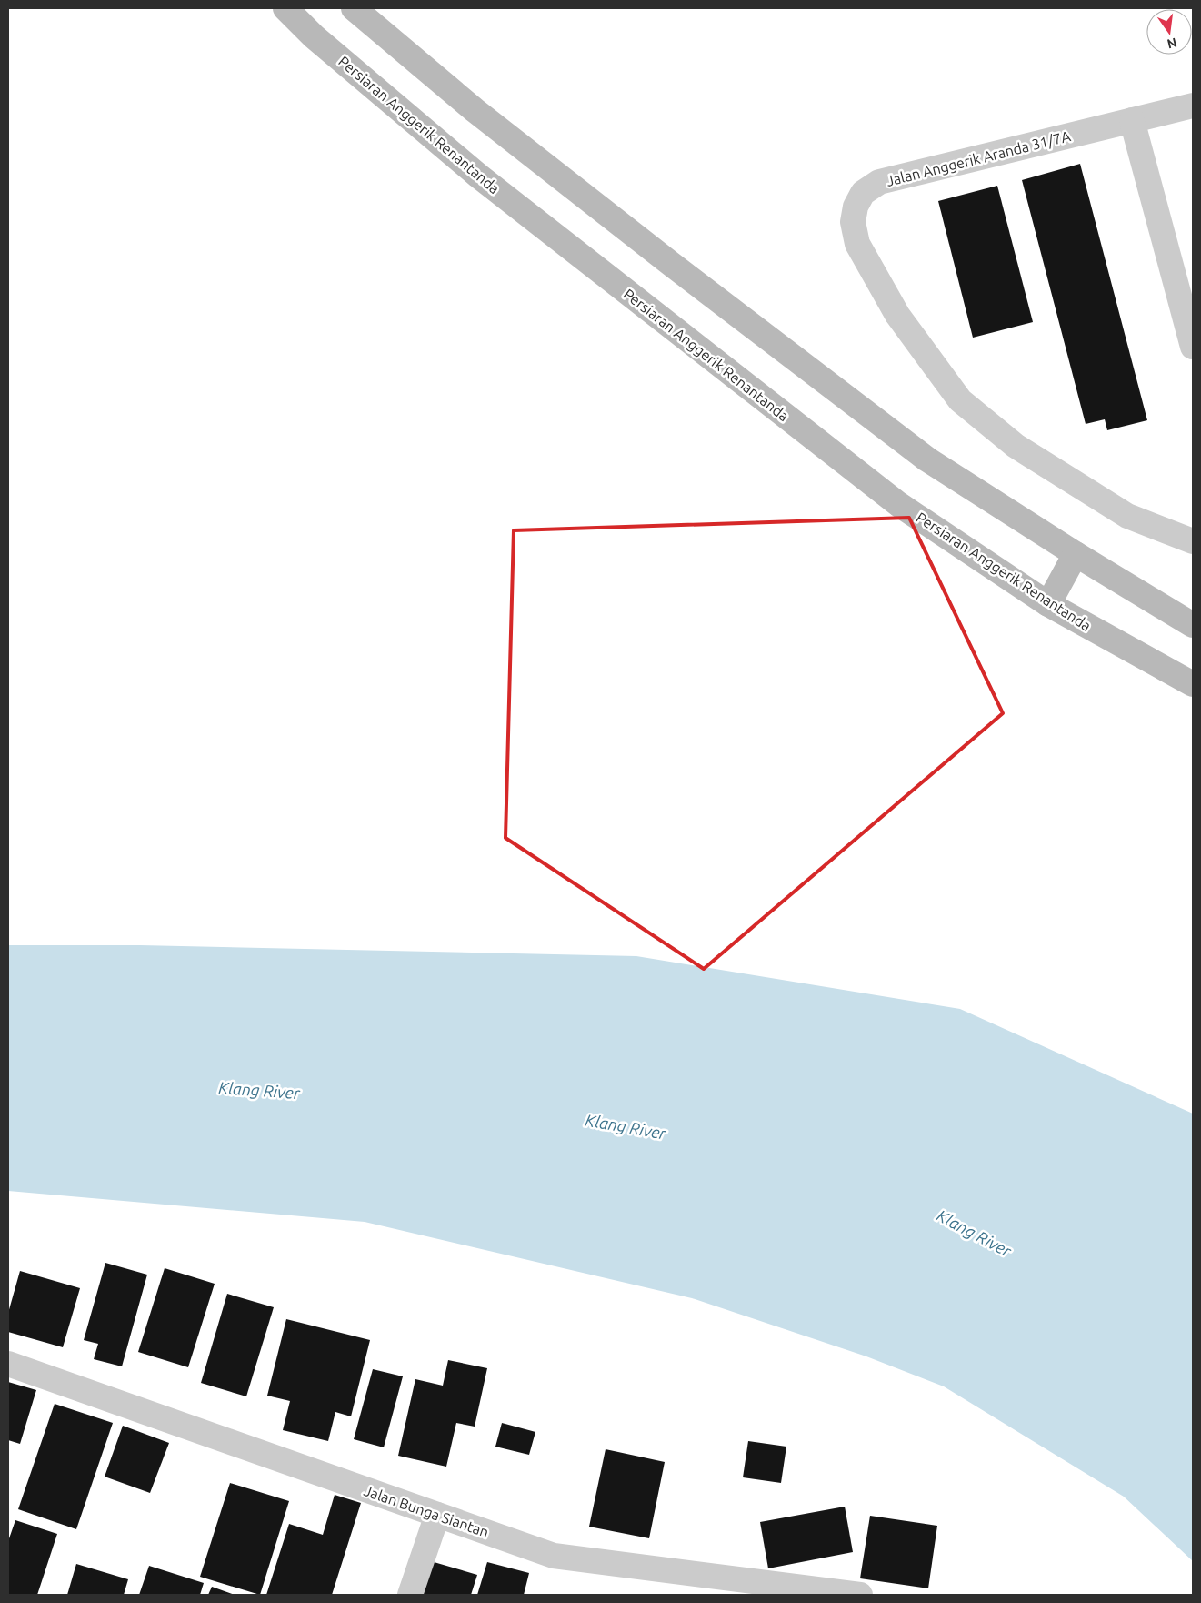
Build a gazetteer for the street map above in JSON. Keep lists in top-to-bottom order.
{
  "streets": {
    "main road": ["Persiaran Anggerik Renantanda"],
    "street": ["Jalan Anggerik Aranda 31/7A", "Jalan Bunga Siantan"]
  },
  "water": ["Klang River"],
  "north": "bottom"
}
